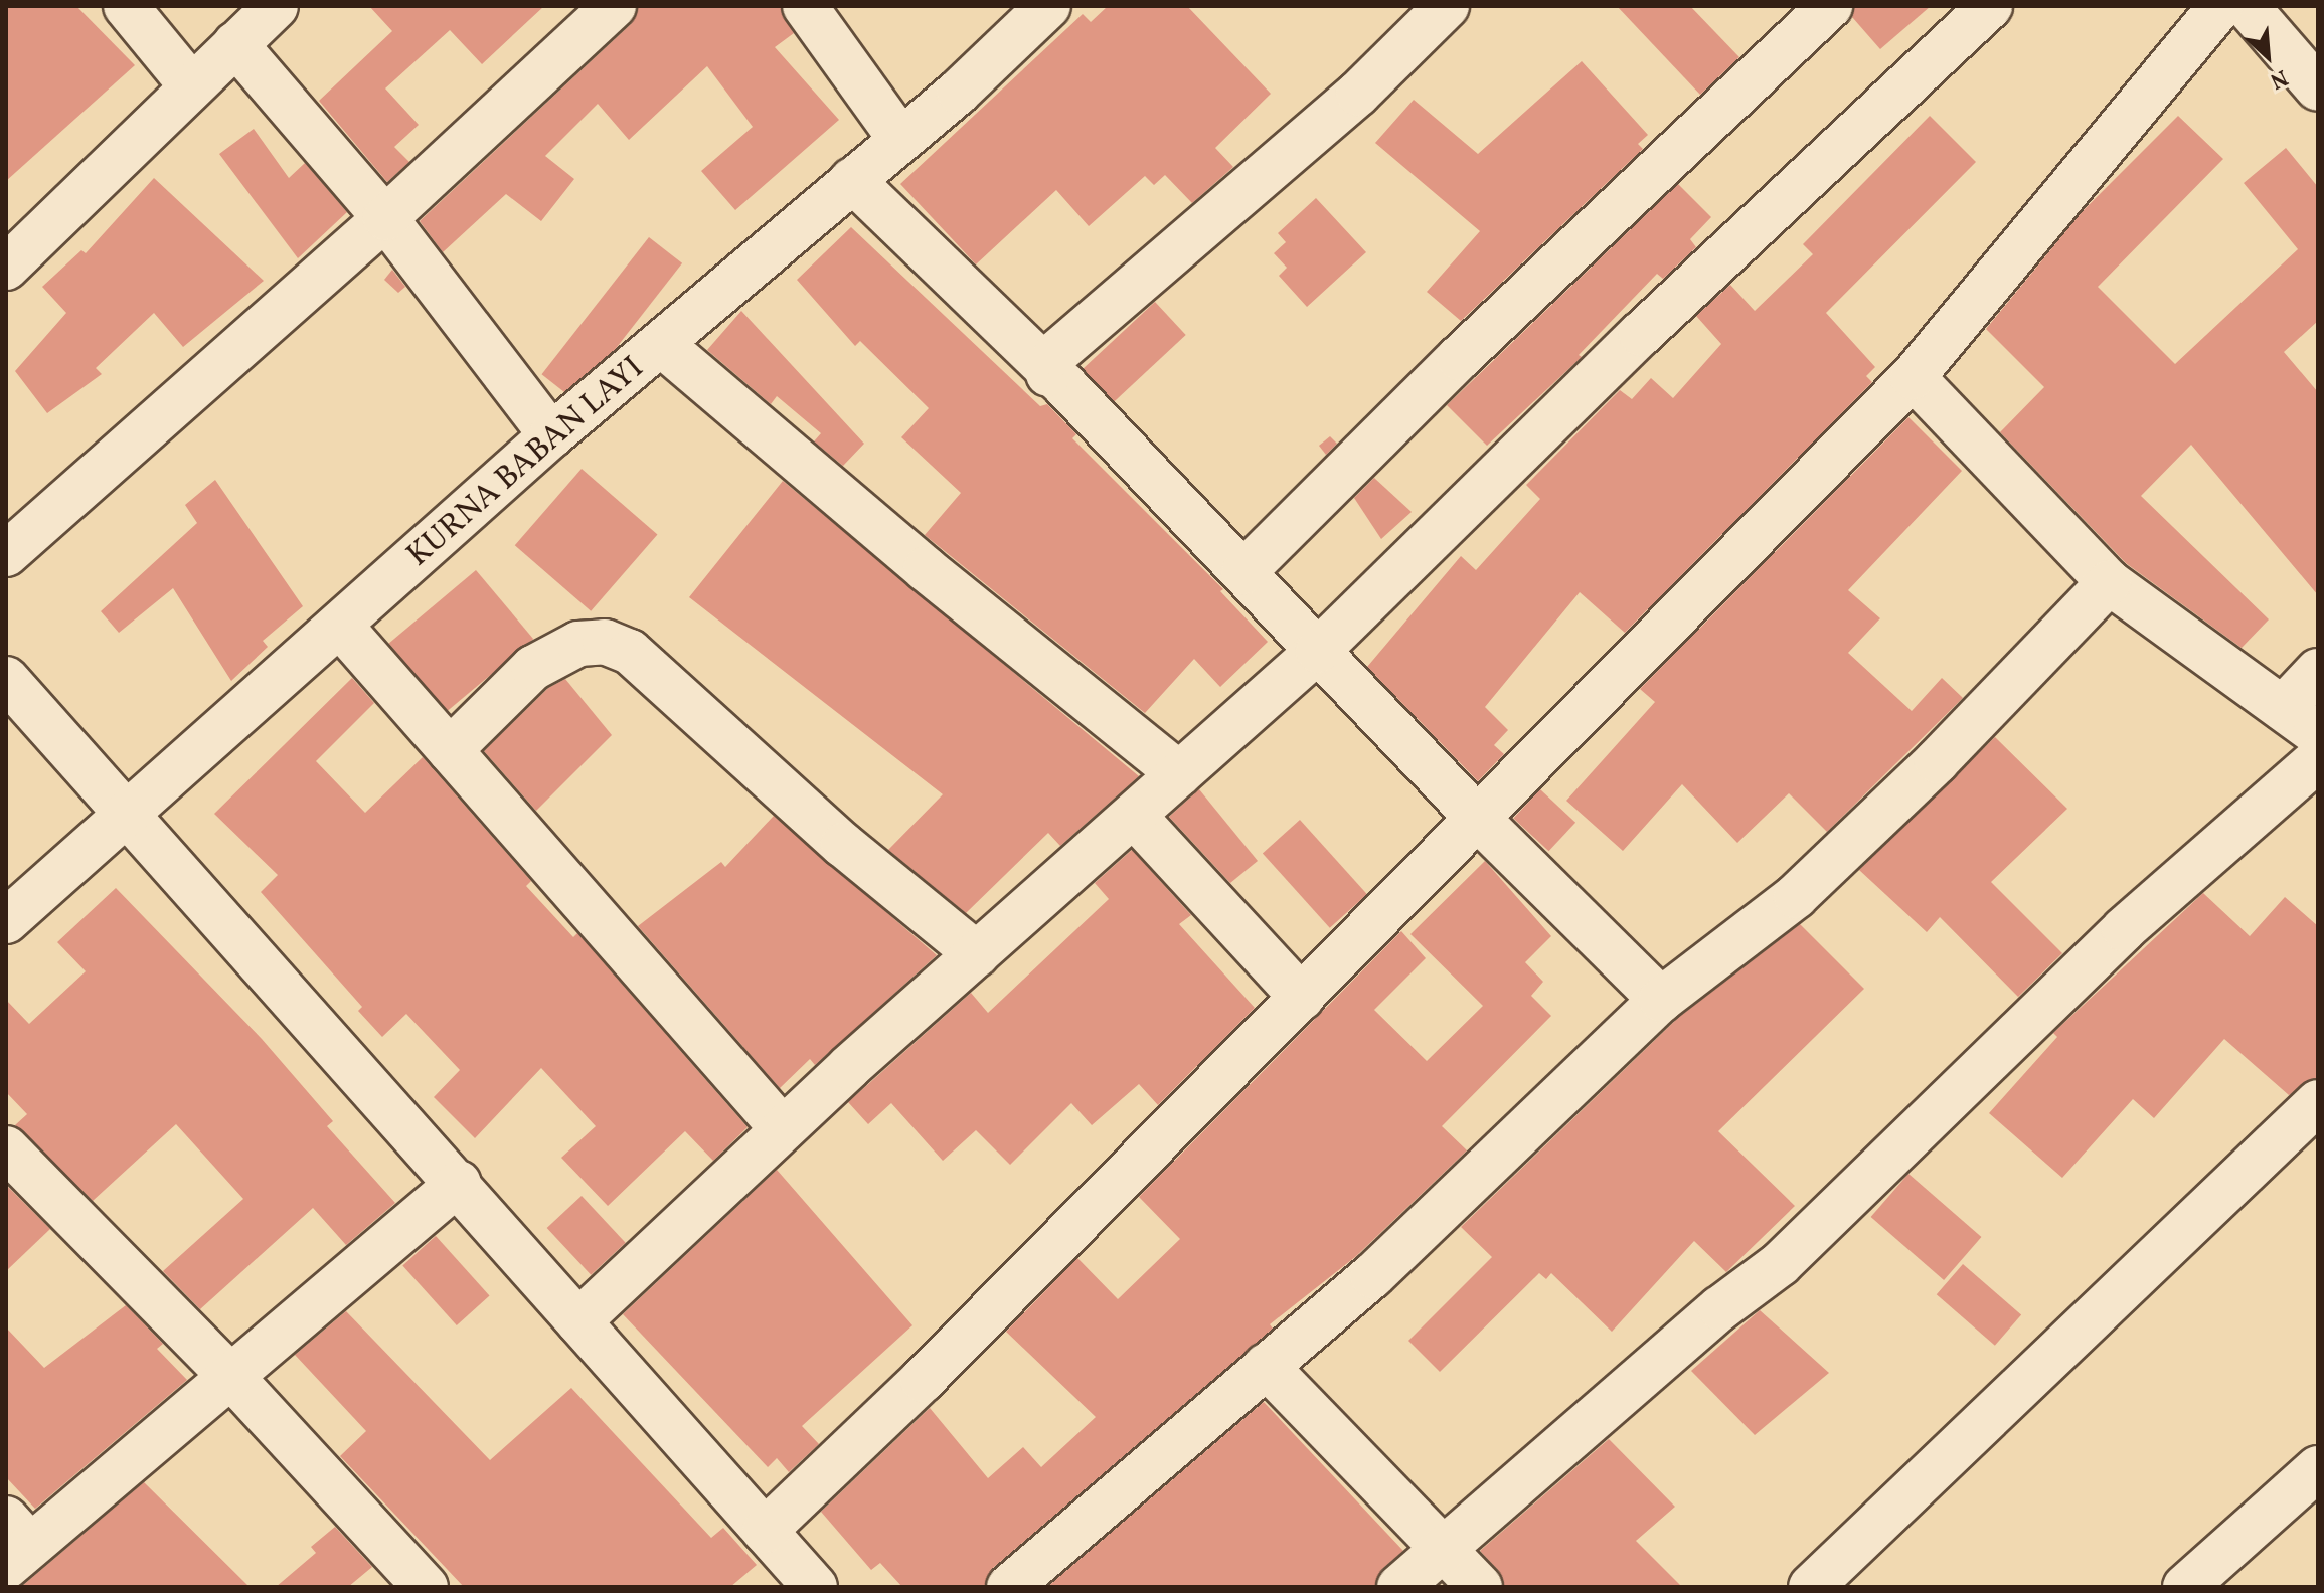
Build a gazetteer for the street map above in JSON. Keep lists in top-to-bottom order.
{
  "streets": {
    "street": ["KURNA BABAN LAYI"]
  },
  "north": "bottom right"
}
